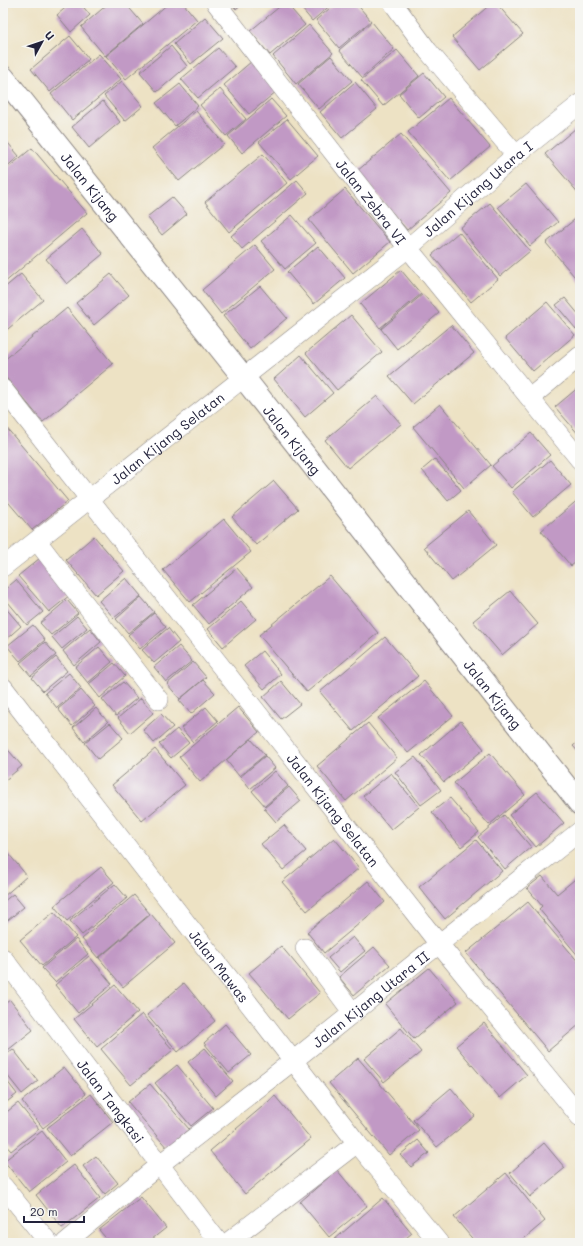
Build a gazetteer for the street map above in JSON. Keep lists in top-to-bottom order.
{
  "streets": {
    "street": [
      "Jalan Kijang",
      "Jalan Kijang Utara I",
      "Jalan Zebra VI",
      "Jalan Kijang Selatan",
      "Jalan Mawas",
      "Jalan Kijang Utara II",
      "Jalan Tangkasi"
    ]
  },
  "crossings": [
    ["Jalan Kijang", "Jalan Kijang Utara I"],
    ["Jalan Kijang", "Jalan Kijang Selatan"],
    ["Jalan Kijang Utara I", "Jalan Zebra VI"],
    ["Jalan Kijang Utara I", "Jalan Kijang Selatan"],
    ["Jalan Kijang Selatan", "Jalan Kijang Utara II"],
    ["Jalan Mawas", "Jalan Kijang Utara II"],
    ["Jalan Kijang Utara II", "Jalan Tangkasi"]
  ],
  "scale_bar": "20 m",
  "north": "top right"
}
